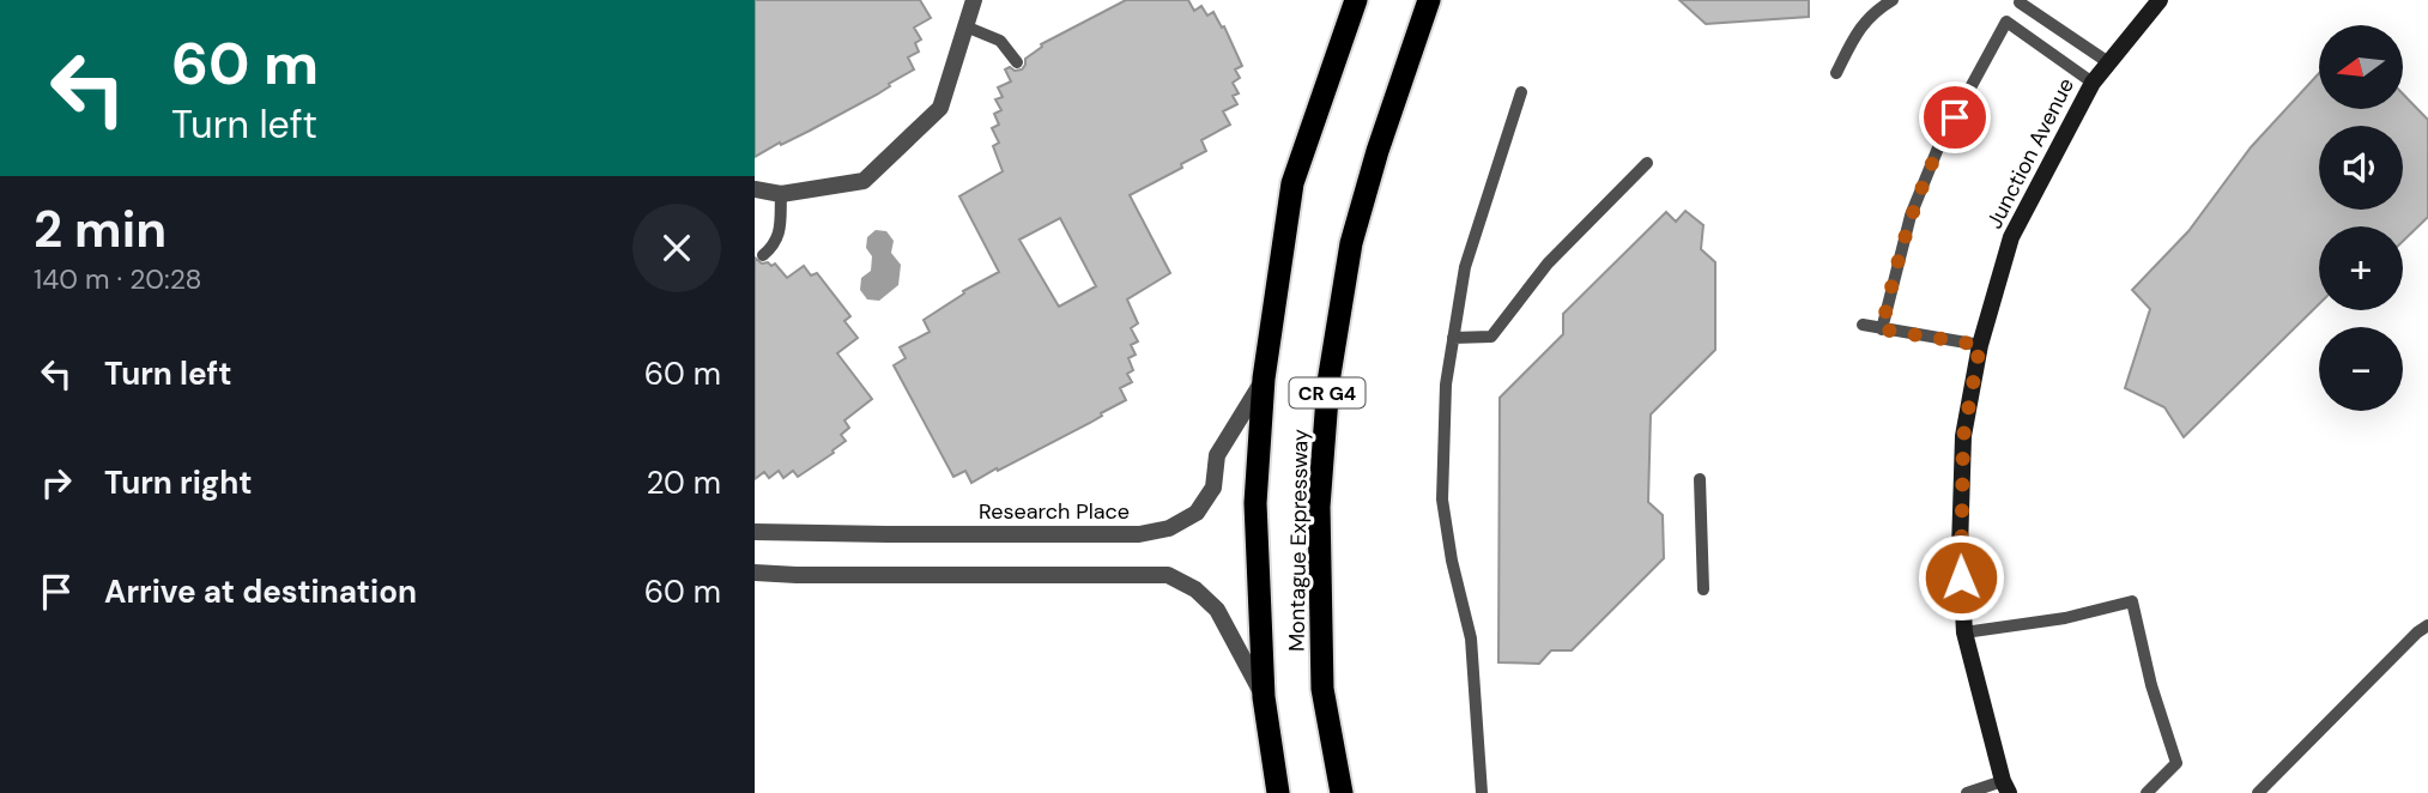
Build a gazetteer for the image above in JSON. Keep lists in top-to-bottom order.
{
  "streets": {
    "highway": ["CR G4", "Montague Expressway"],
    "main road": ["Junction Avenue"],
    "street": ["Research Place"]
  },
  "crossings": [
    ["Research Place", "Montague Expressway"]
  ],
  "north": "left",
  "page": {
    "turn": ["60 m", "Turn left"],
    "map_buttons": ["+", "−"],
    "heading": ["2 min", "140 m · 20:28"],
    "list": [
      {
        "name": "Turn left",
        "value": "60 m"
      },
      {
        "name": "Turn right",
        "value": "20 m"
      },
      {
        "name": "Arrive at destination",
        "value": "60 m"
      }
    ]
  }
}
